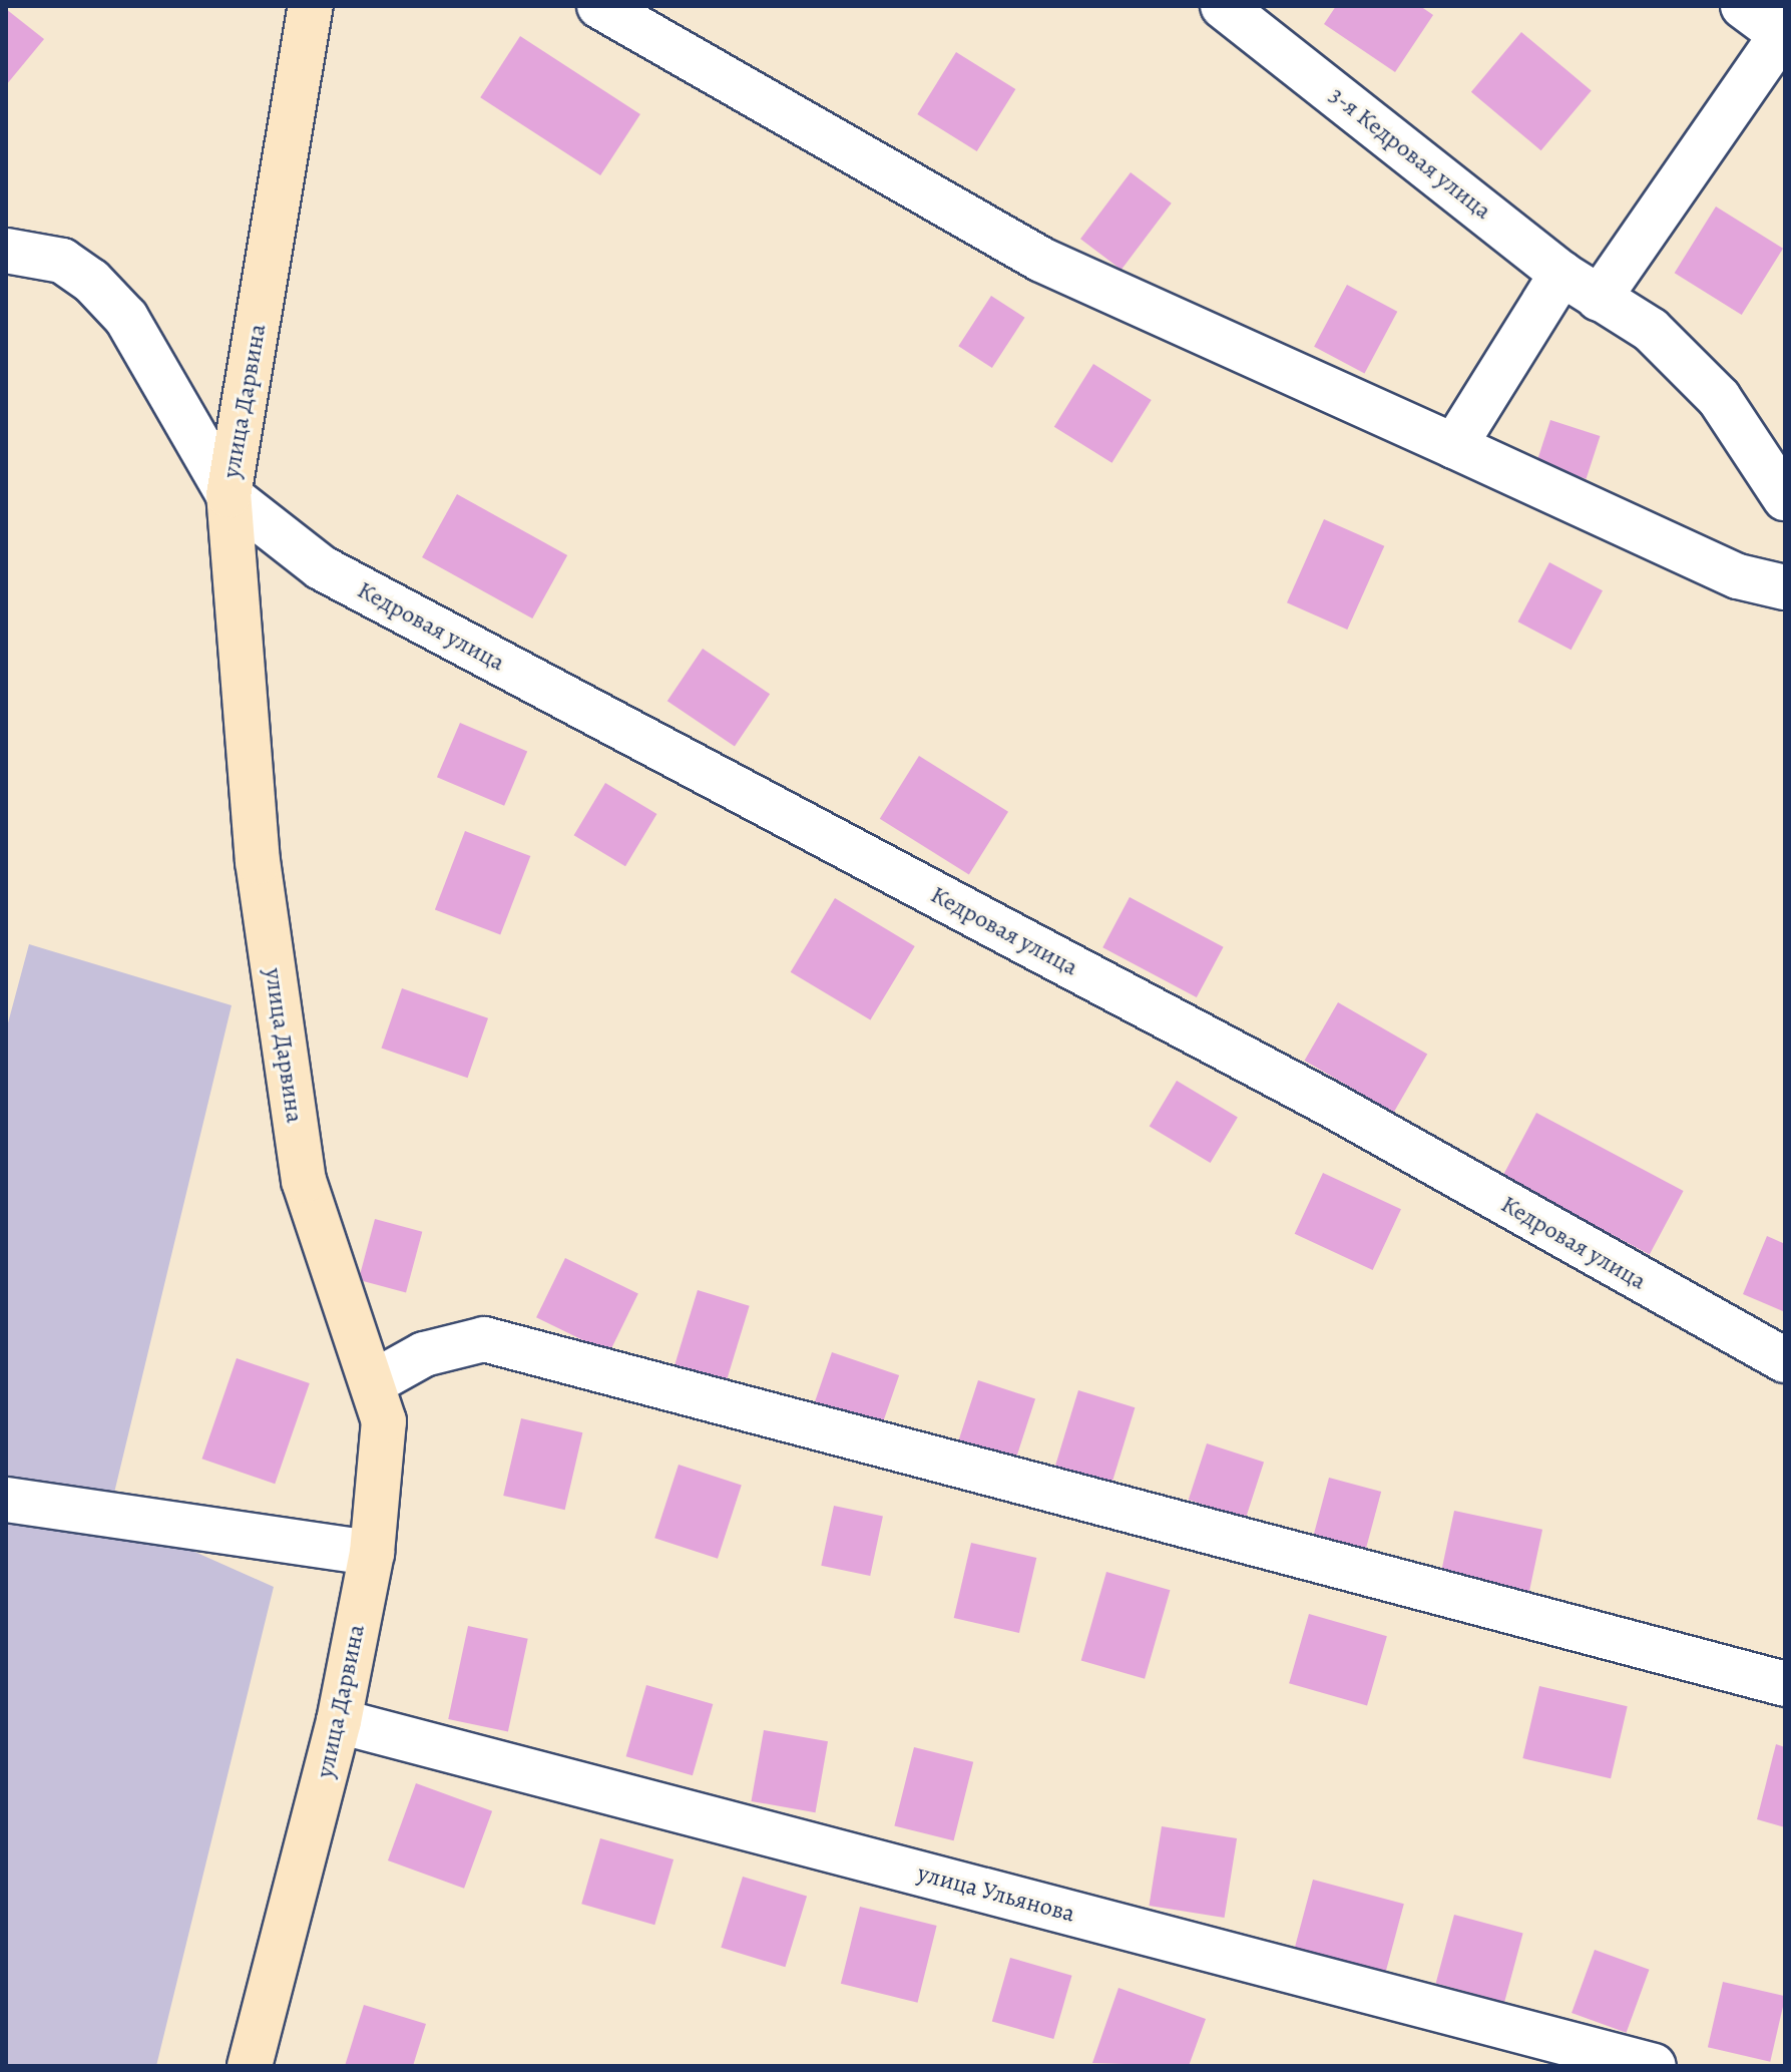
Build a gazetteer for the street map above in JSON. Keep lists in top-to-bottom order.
{
  "streets": {
    "street": [
      "3-я Кедровая улица",
      "улица Дарвина",
      "Кедровая улица",
      "улица Ульянова"
    ]
  },
  "crossings": [
    ["улица Дарвина", "Кедровая улица"],
    ["улица Дарвина", "улица Ульянова"]
  ]
}
